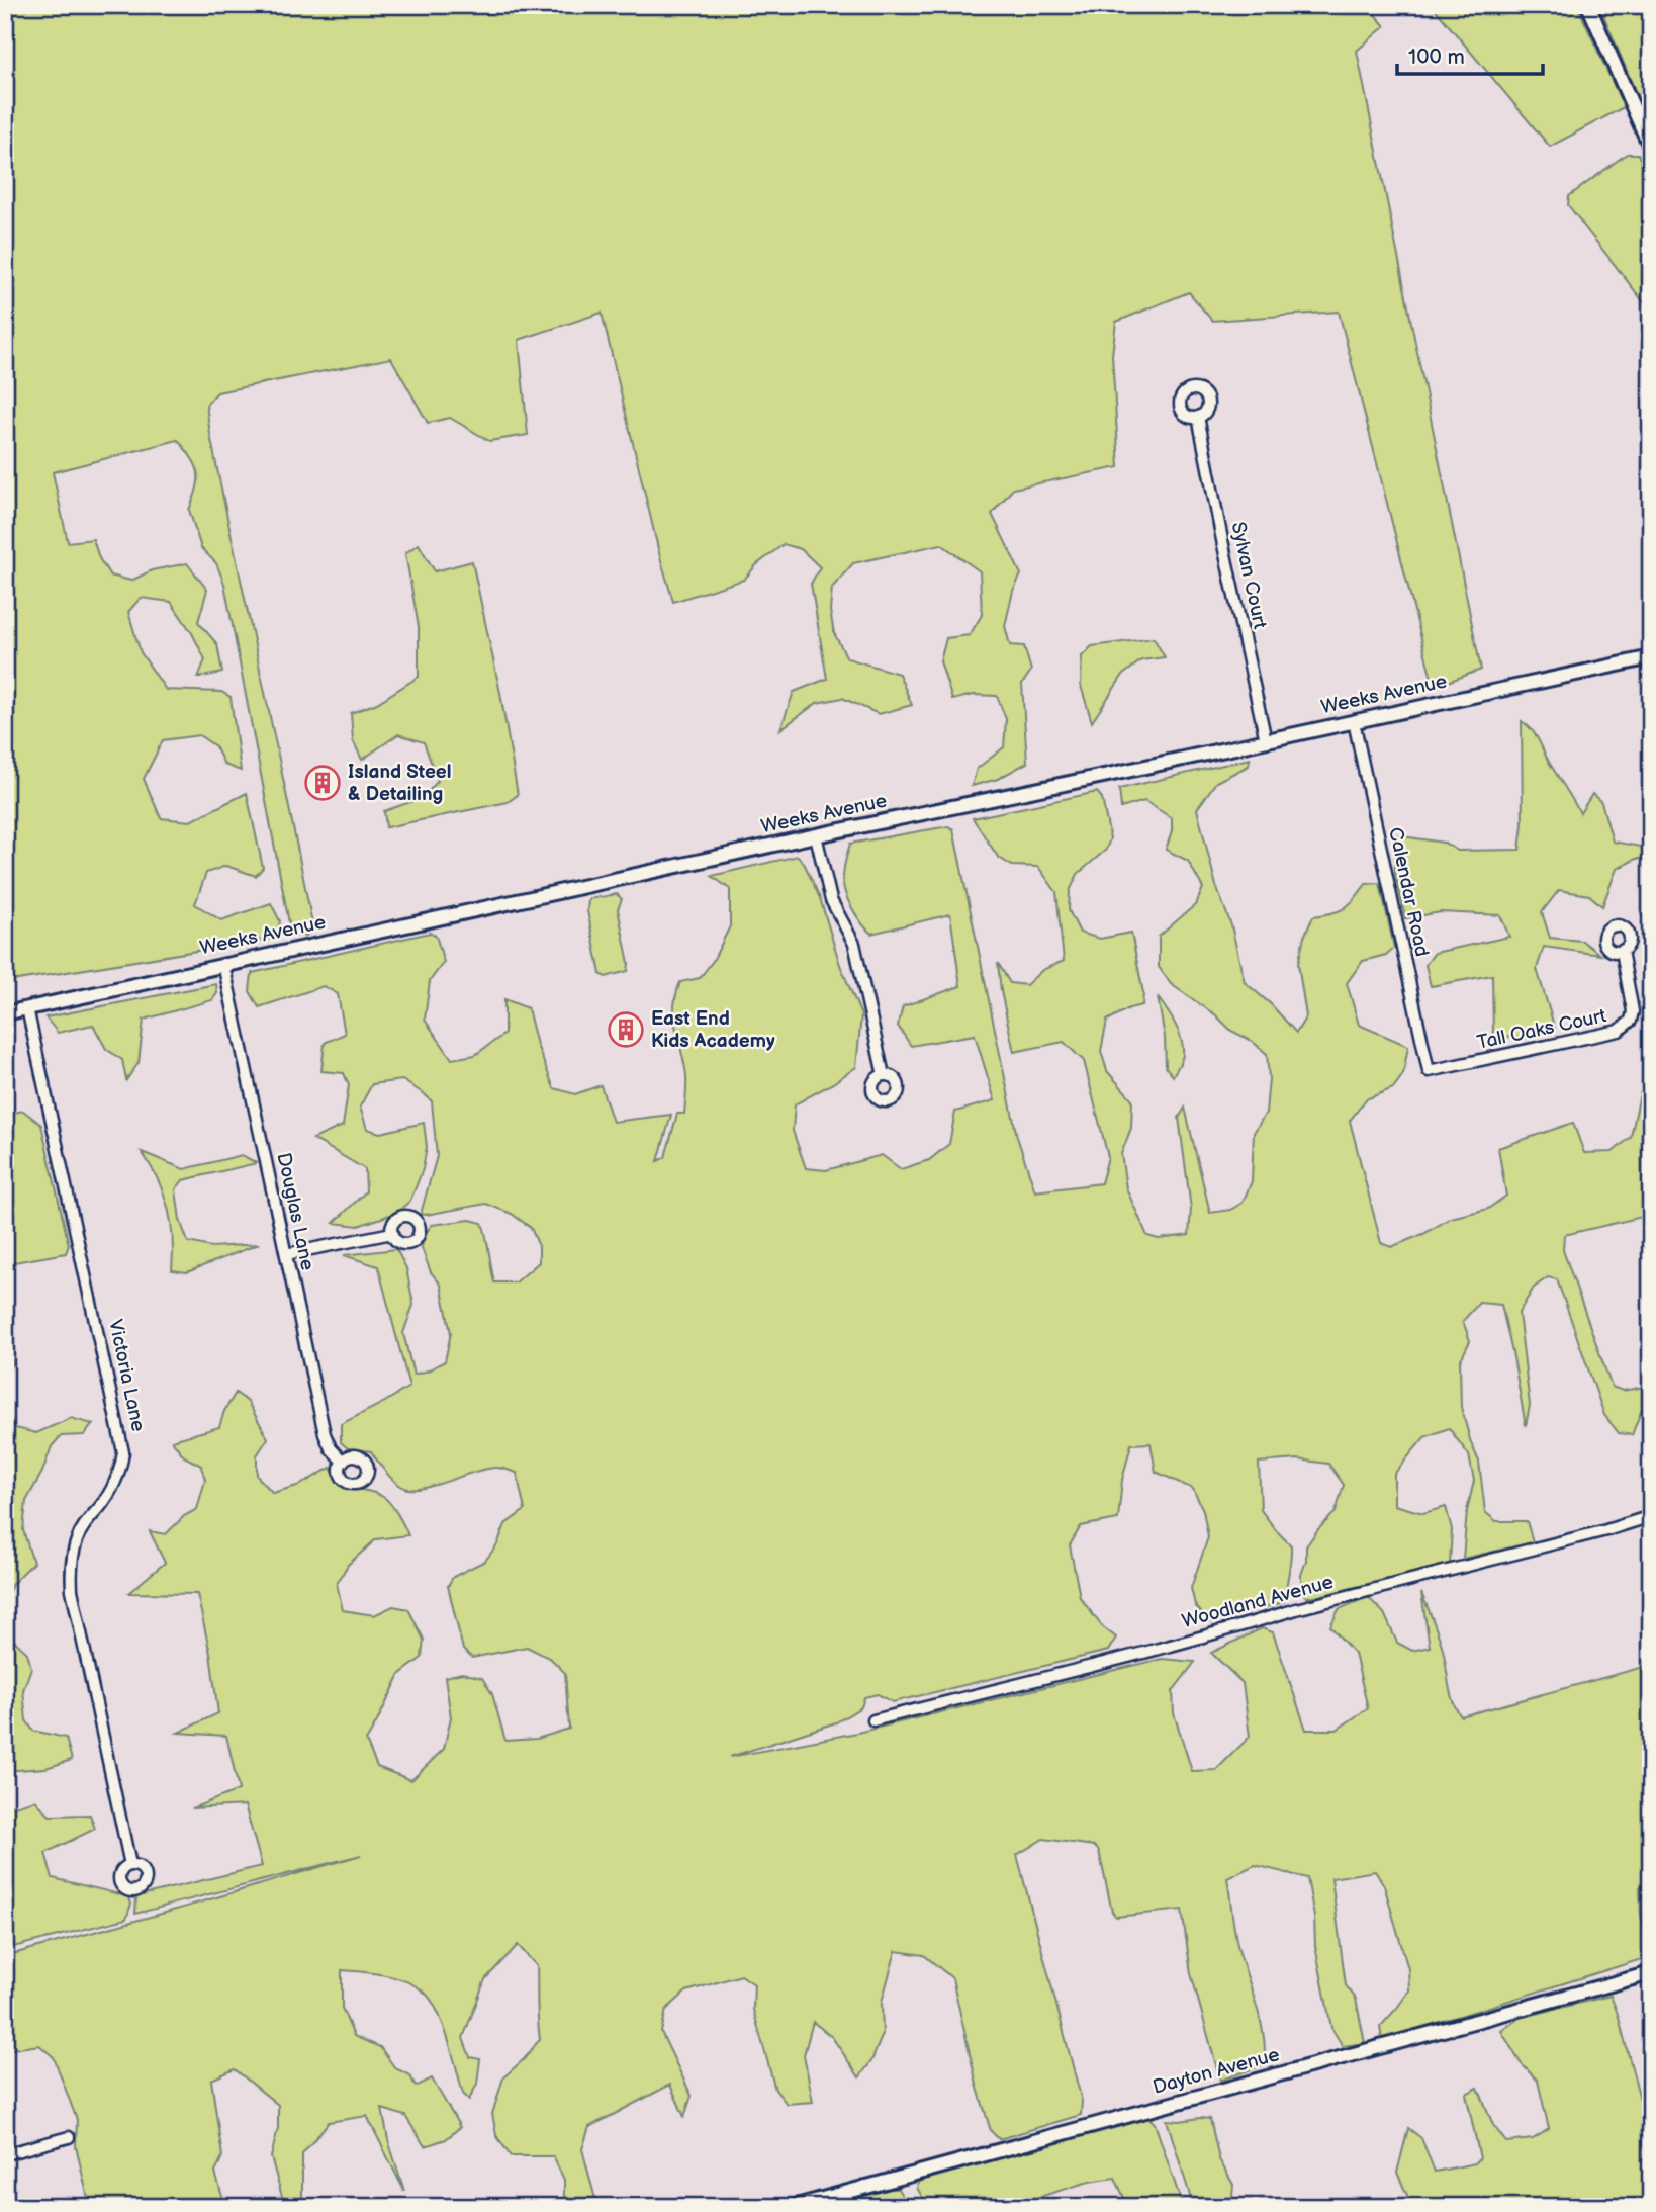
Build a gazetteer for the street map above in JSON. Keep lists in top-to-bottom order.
{
  "streets": {
    "street": [
      "Sylvan Court",
      "Weeks Avenue",
      "Calendar Road",
      "Tall Oaks Court",
      "Douglas Lane",
      "Victoria Lane",
      "Woodland Avenue",
      "Dayton Avenue"
    ]
  },
  "crossings": [
    ["Sylvan Court", "Weeks Avenue"],
    ["Weeks Avenue", "Calendar Road"],
    ["Weeks Avenue", "Douglas Lane"],
    ["Weeks Avenue", "Victoria Lane"],
    ["Calendar Road", "Tall Oaks Court"]
  ],
  "places": {
    "building": ["Island Steel & Detailing", "East End Kids Academy"]
  },
  "scale_bar": "100 m"
}
